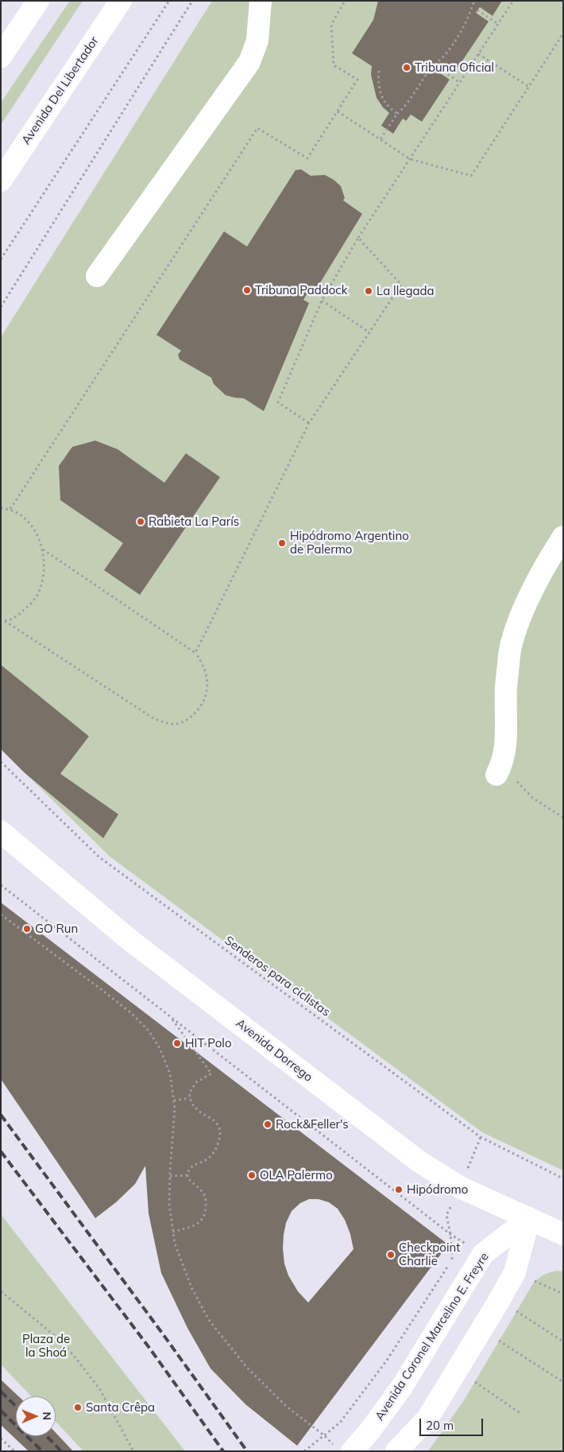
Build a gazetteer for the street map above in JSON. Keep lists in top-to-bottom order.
{
  "streets": {
    "main road": ["Avenida Del Libertador", "Avenida Dorrego", "Avenida Coronel Marcelino E. Freyre"],
    "path": ["Senderos para ciclistas"]
  },
  "crossings": [
    ["Avenida Dorrego", "Avenida Coronel Marcelino E. Freyre"]
  ],
  "parks": ["Plaza de la Shoá"],
  "places": [
    "Tribuna Oficial",
    "Tribuna Paddock",
    "La llegada",
    "Rabieta La París",
    "Hipódromo Argentino de Palermo",
    "GO Run",
    "HIT Polo",
    "Rock&Feller's",
    "OLA Palermo",
    "Hipódromo",
    "Checkpoint Charlie",
    "Santa Crêpa"
  ],
  "scale_bar": "20 m",
  "north": "right"
}
